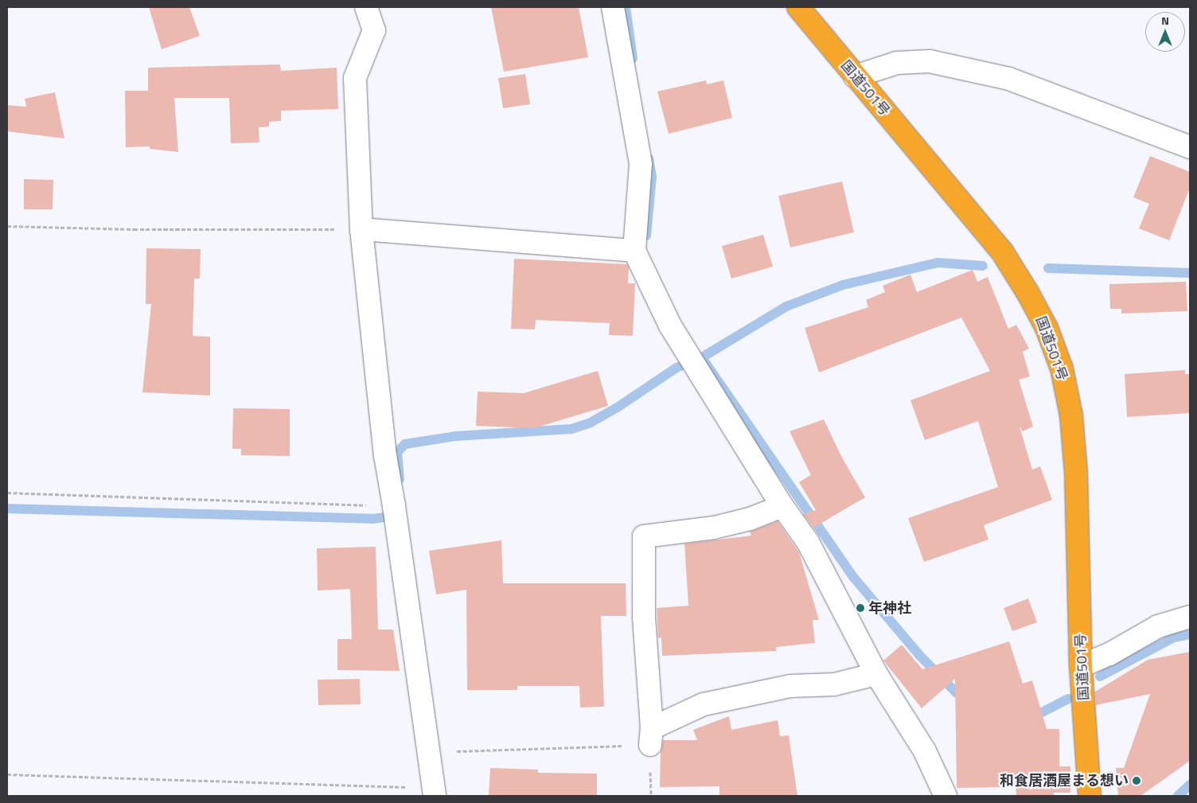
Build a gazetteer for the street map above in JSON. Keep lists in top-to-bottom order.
{
  "streets": {
    "highway": ["国道501号"]
  },
  "places": ["年神社", "和食居酒屋まる想い"],
  "north": "top"
}
